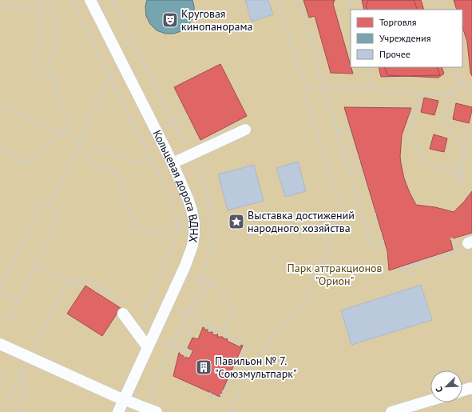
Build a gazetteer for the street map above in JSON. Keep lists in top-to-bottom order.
{
  "streets": {
    "street": ["Кольцевая дорога ВДНХ"]
  },
  "parks": ["Парк аттракционов \"Орион\""],
  "places": {
    "theatre": ["Круговая кинопанорама"],
    "place": ["Выставка достижений народного хозяйства"],
    "building": ["Павильон № 7. \"Союзмультпарк\""]
  },
  "legend": ["Торговля", "Учреждения", "Прочее"],
  "north": "bottom left"
}
